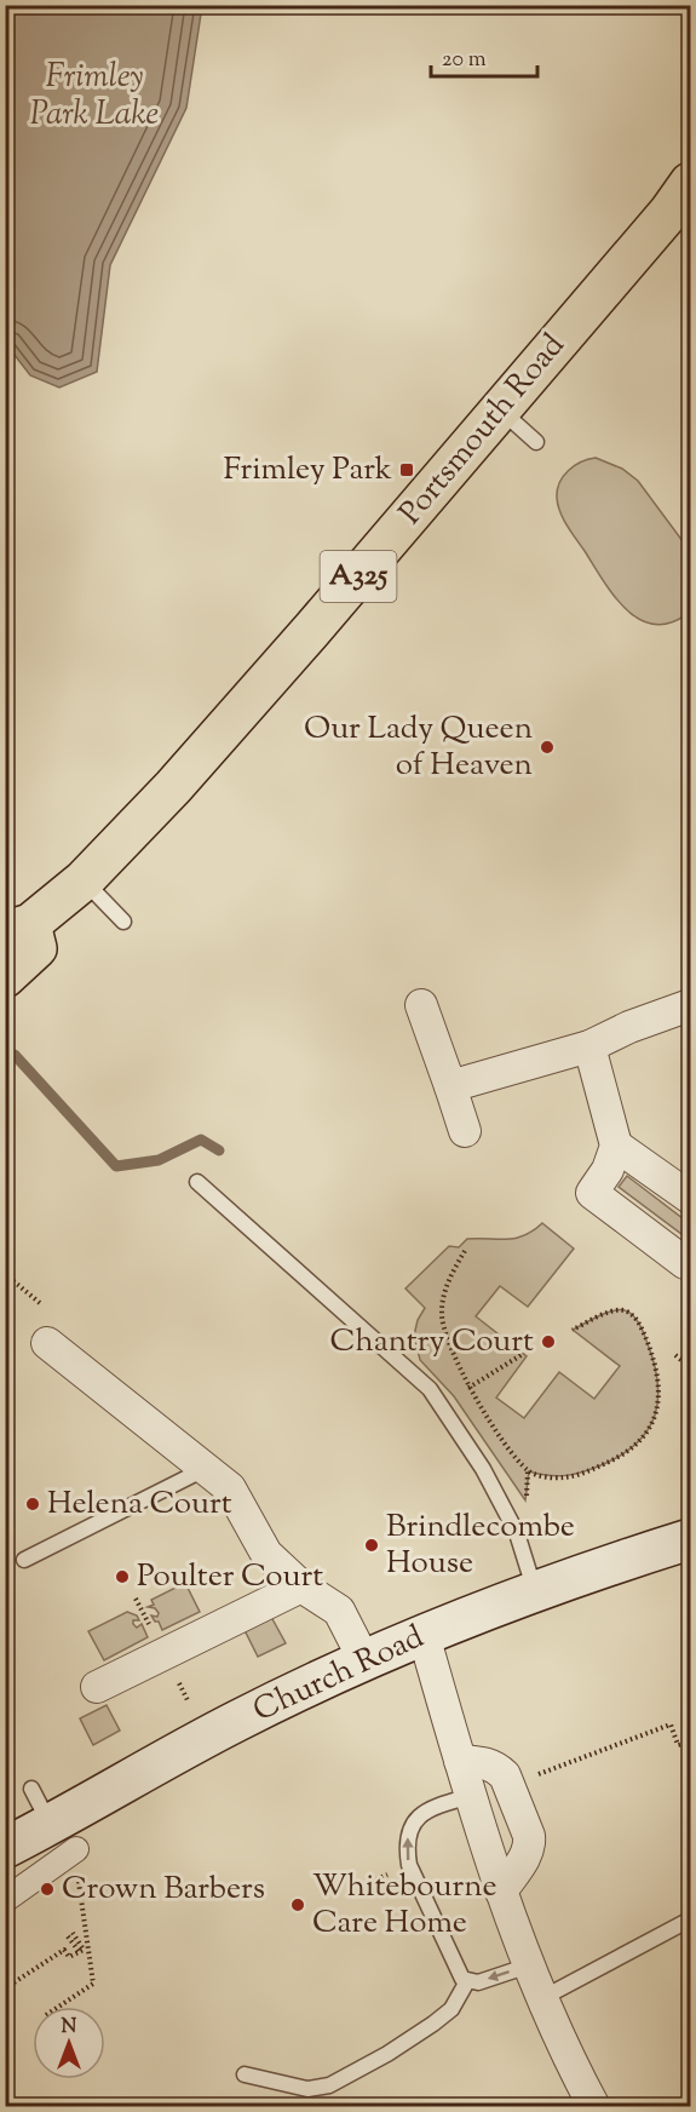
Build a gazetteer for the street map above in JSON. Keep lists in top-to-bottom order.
{
  "streets": {
    "main road": ["Portsmouth Road", "A325", "Church Road"]
  },
  "water": ["Frimley Park Lake"],
  "places": {
    "transit": ["Frimley Park"],
    "other": [
      "Our Lady Queen of Heaven",
      "Chantry Court",
      "Helena Court",
      "Brindlecombe House",
      "Poulter Court",
      "Crown Barbers",
      "Whitebourne Care Home"
    ]
  },
  "scale_bar": "20 m",
  "north": "top"
}
